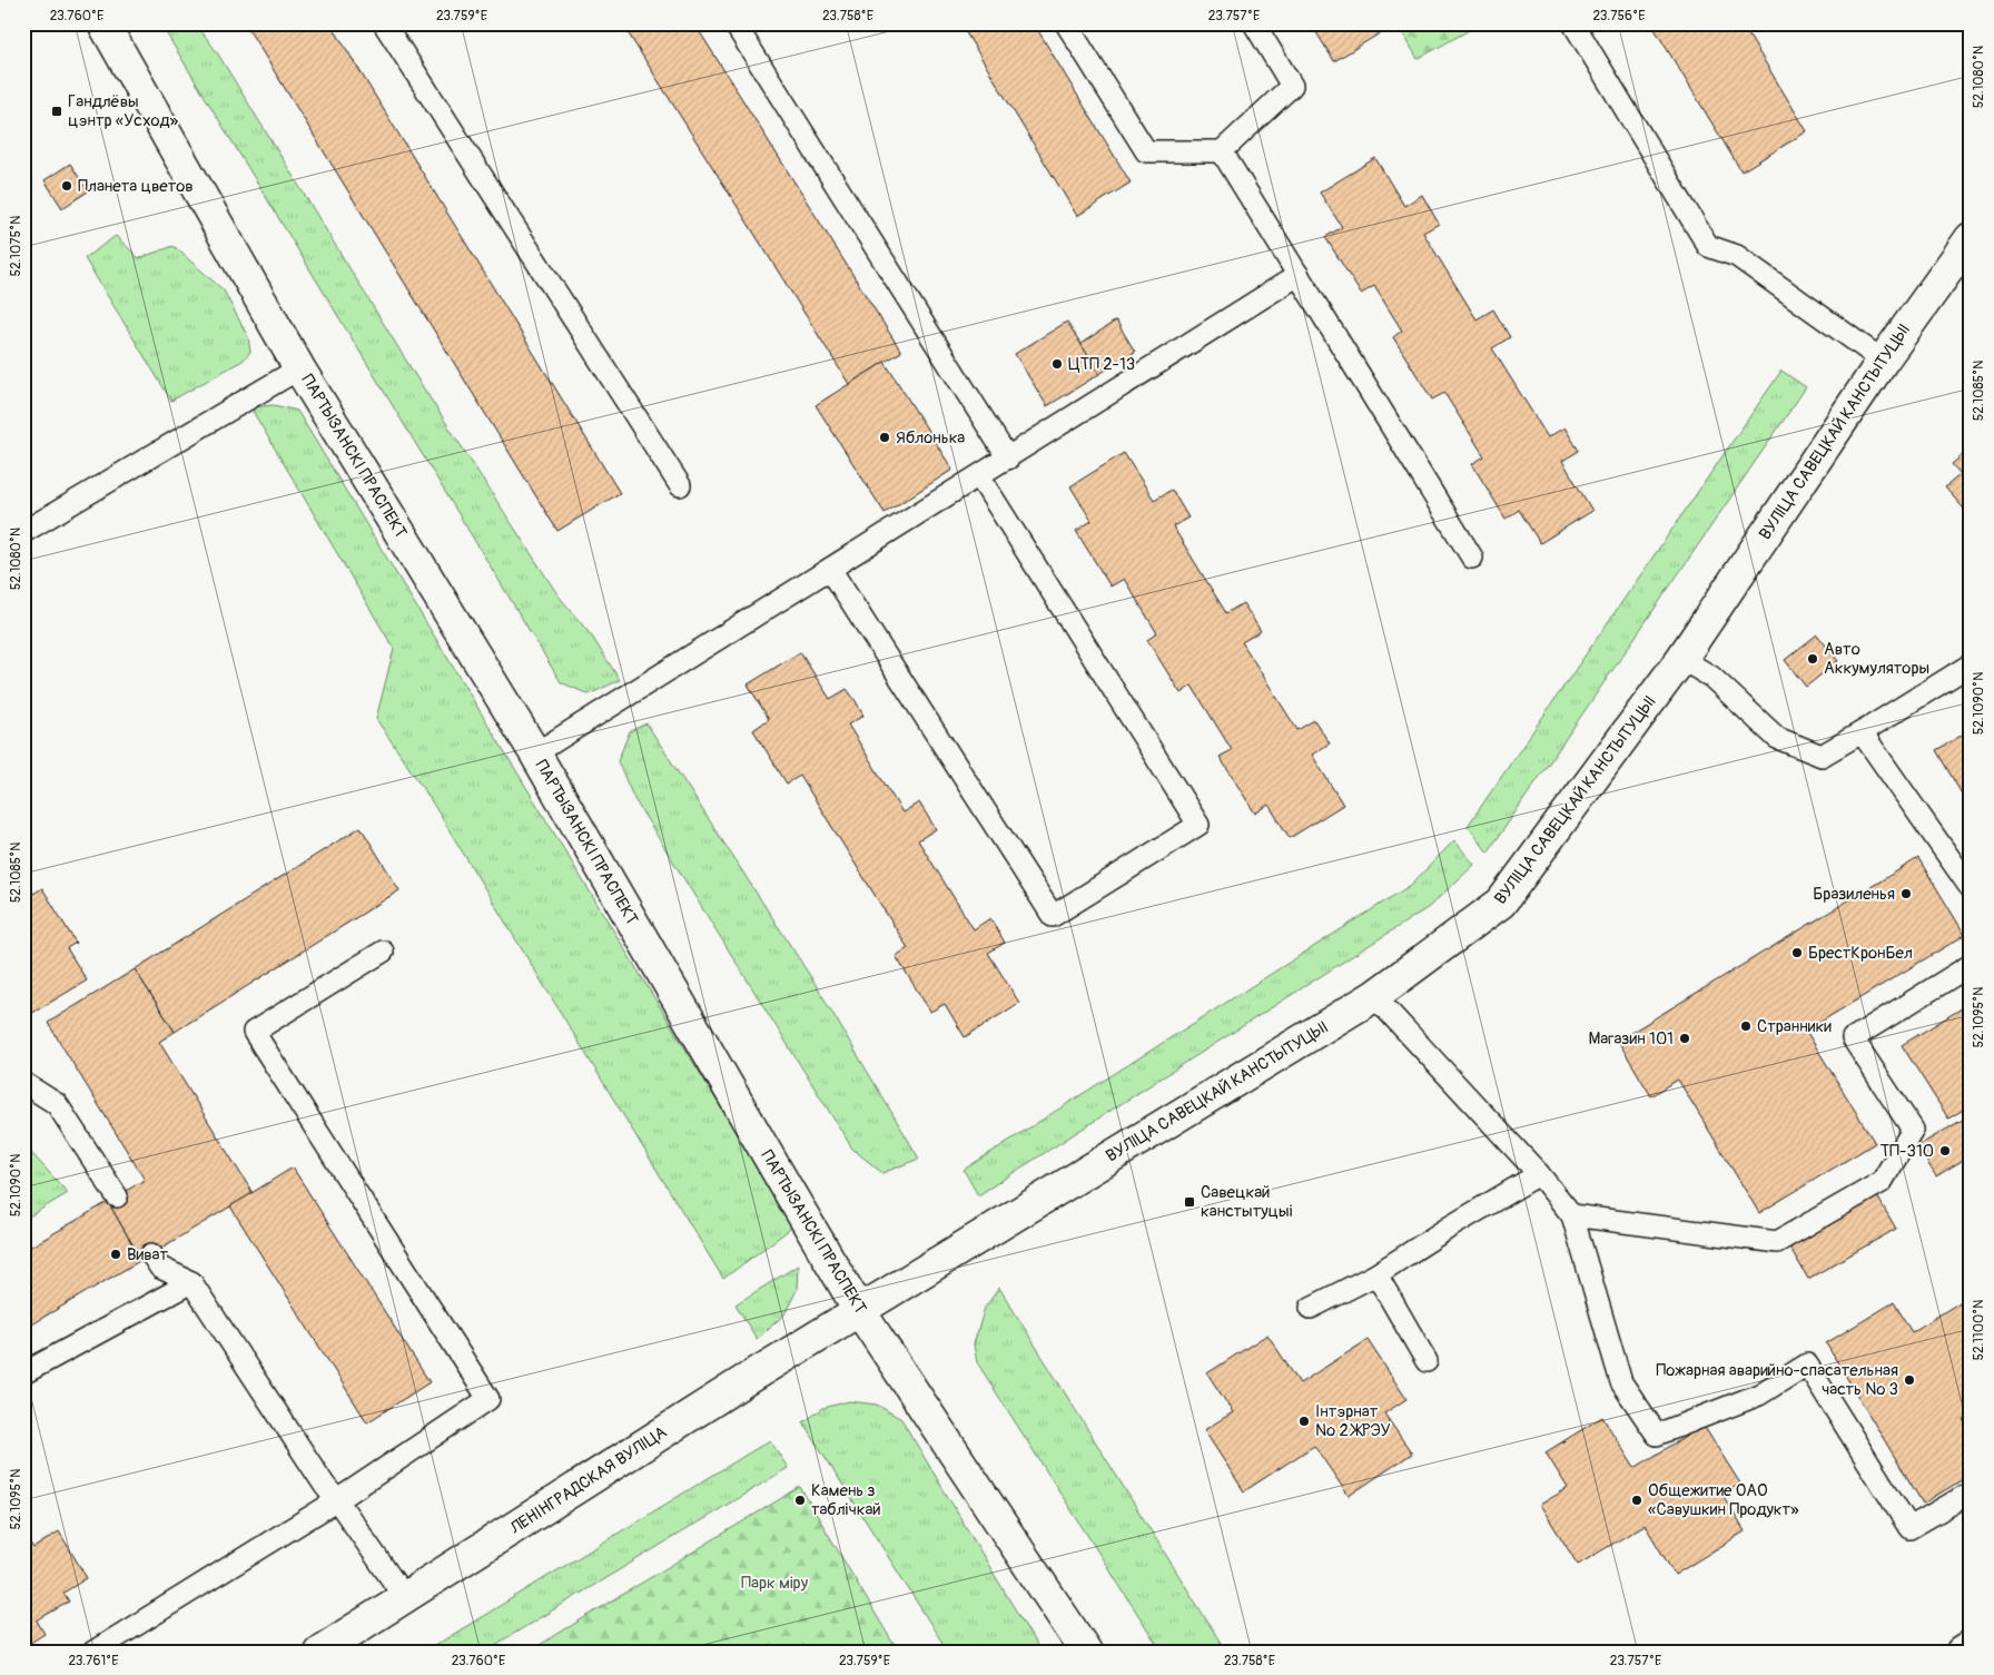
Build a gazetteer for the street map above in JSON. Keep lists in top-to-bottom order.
{
  "streets": {
    "main road": ["ВУЛІЦА САВЕЦКАЙ КАНСТЫТУЦЫІ", "ПАРТЫЗАНСКІ ПРАСПЕКТ", "ЛЕНІНГРАДСКАЯ ВУЛІЦА"]
  },
  "crossings": [
    ["ВУЛІЦА САВЕЦКАЙ КАНСТЫТУЦЫІ", "ПАРТЫЗАНСКІ ПРАСПЕКТ"],
    ["ВУЛІЦА САВЕЦКАЙ КАНСТЫТУЦЫІ", "ЛЕНІНГРАДСКАЯ ВУЛІЦА"],
    ["ПАРТЫЗАНСКІ ПРАСПЕКТ", "ЛЕНІНГРАДСКАЯ ВУЛІЦА"]
  ],
  "parks": ["Парк міру"],
  "places": {
    "transit": ["Гандлёвы цэнтр «Усход»", "Савецкай канстытуцыі"],
    "other": [
      "Планета цветов",
      "ЦТП 2-13",
      "Яблонька",
      "Авто Аккумуляторы",
      "Бразиленья",
      "БрестКронБел",
      "Странники",
      "Магазин 101",
      "ТП-310",
      "Виват",
      "Пожарная аварийно-спасательная часть № 3",
      "Інтэрнат № 2 ЖРЭУ",
      "Камень з таблічкай",
      "Общежитие ОАО «Савушкин Продукт»"
    ]
  },
  "coordinates": [
    "23.760°E",
    "23.759°E",
    "23.758°E",
    "23.757°E",
    "23.756°E",
    "52.1080°N",
    "52.1075°N",
    "52.1085°N",
    "52.1090°N",
    "52.1095°N",
    "52.1100°N",
    "23.761°E"
  ]
}
